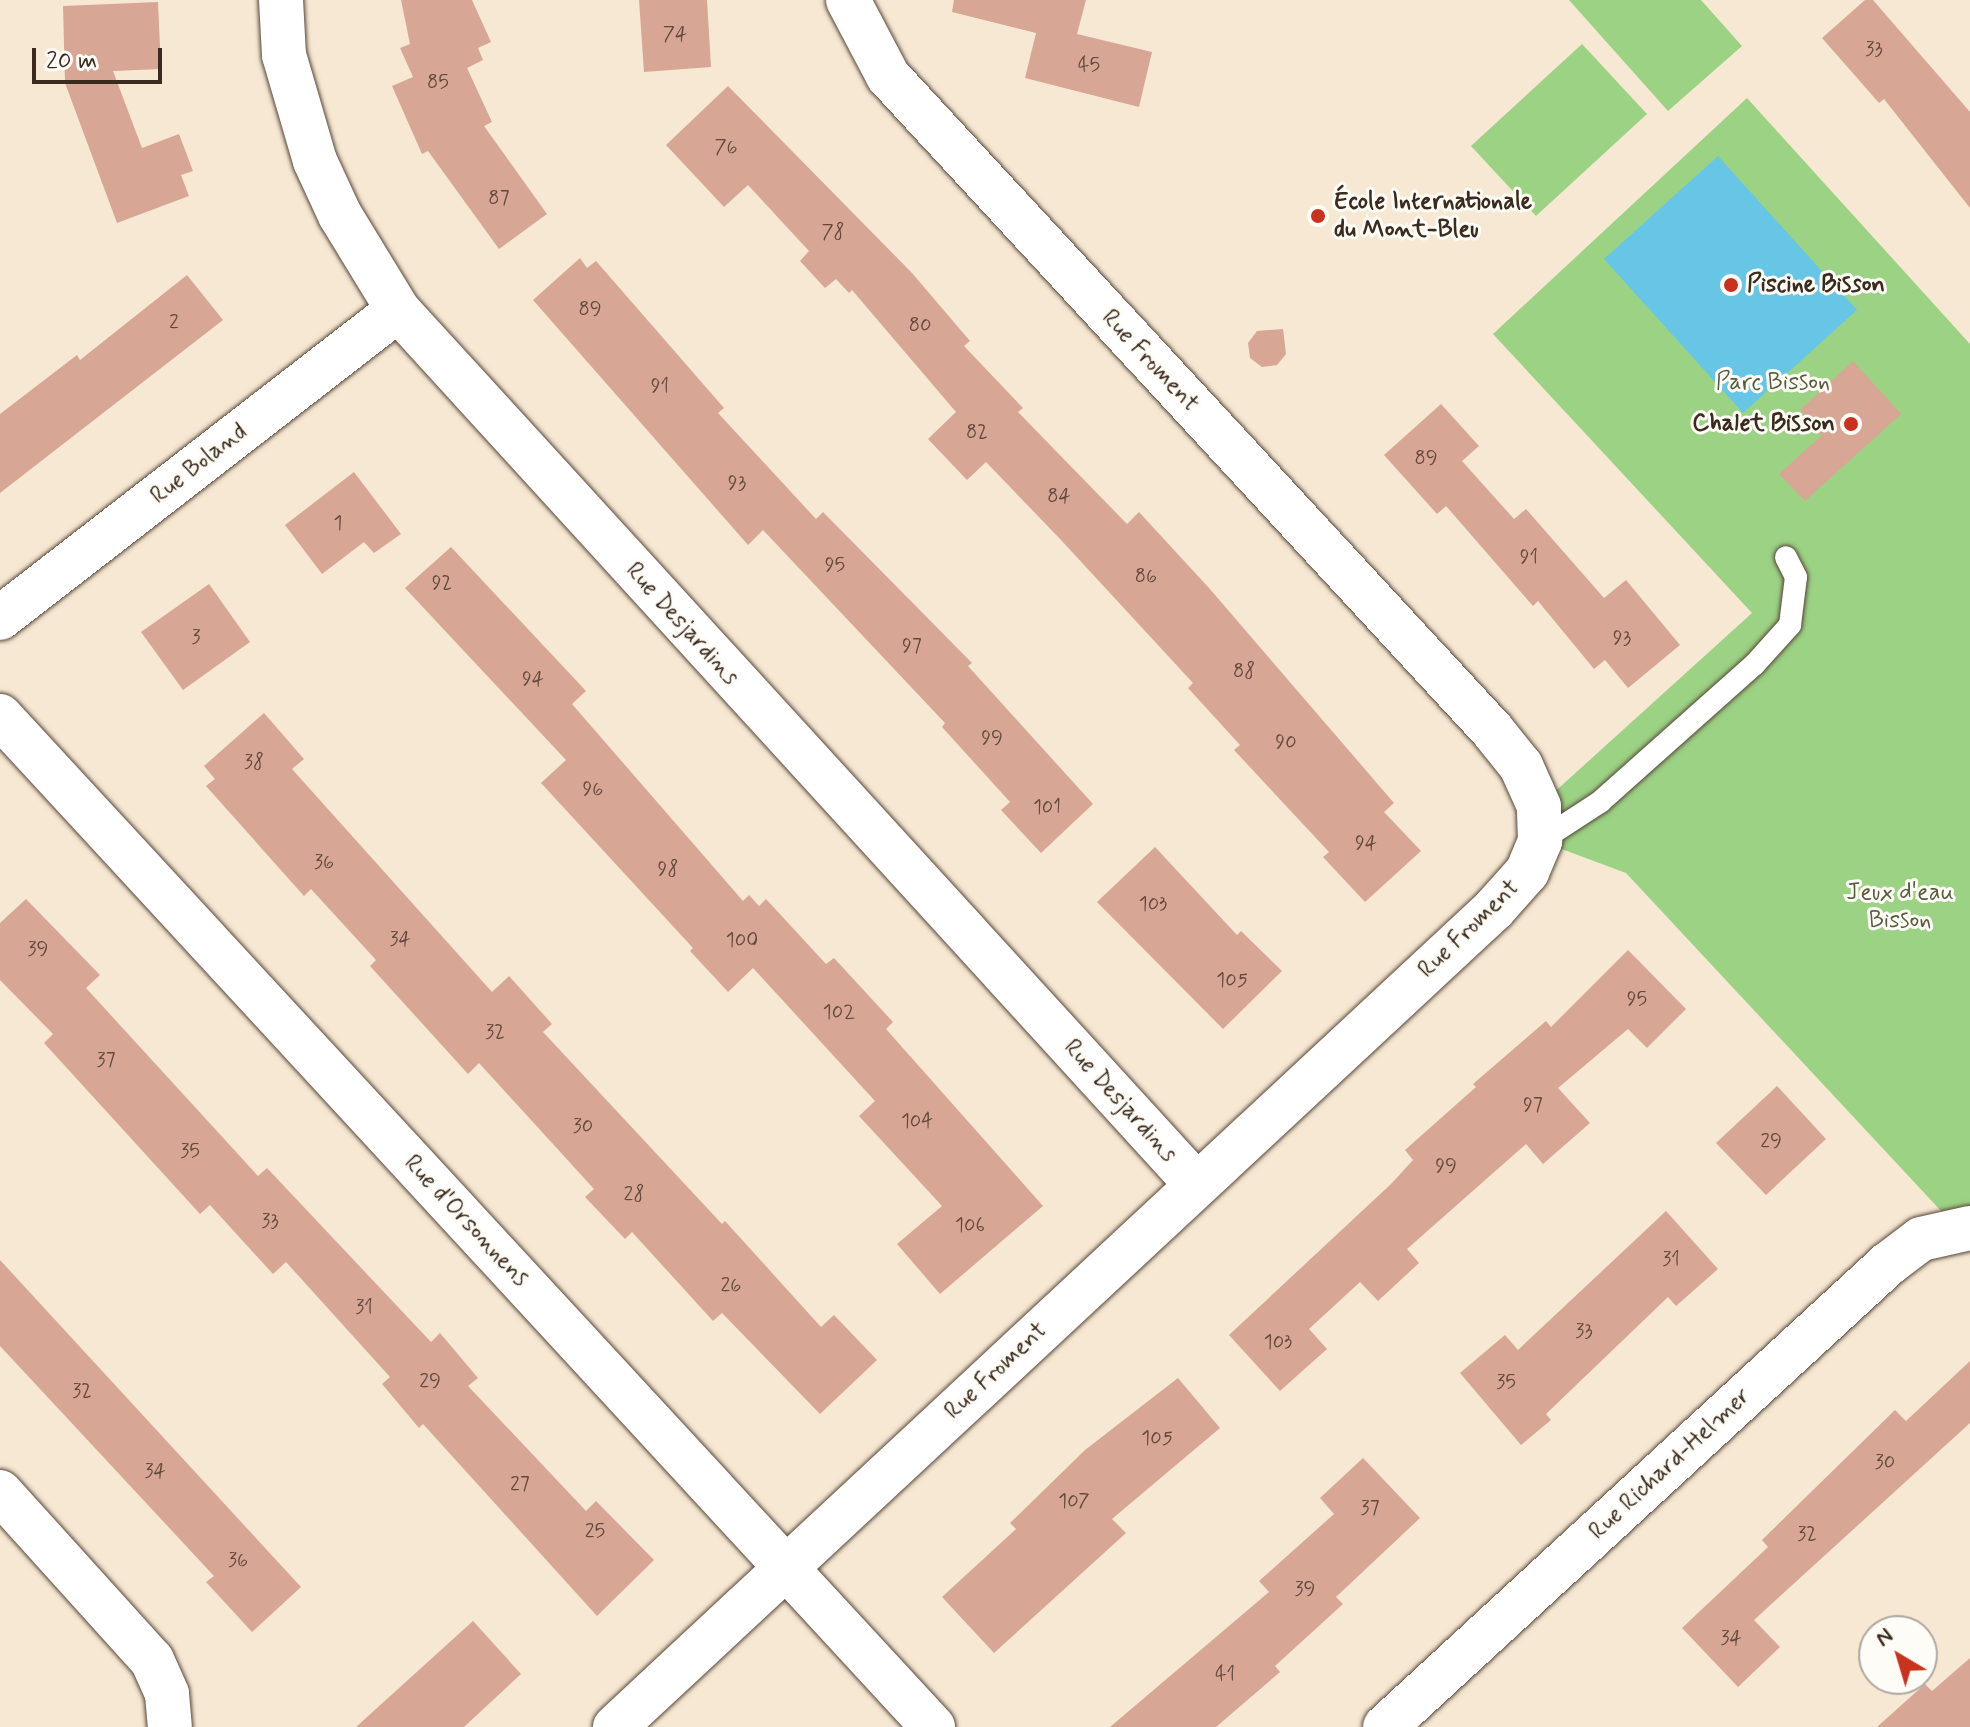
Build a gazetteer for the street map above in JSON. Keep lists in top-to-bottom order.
{
  "streets": {
    "street": [
      "Rue Froment",
      "Rue Boland",
      "Rue Desjardins",
      "Rue d'Orsonnens",
      "Rue Richard-Helmer"
    ]
  },
  "crossings": [
    ["Rue Froment", "Rue Desjardins"],
    ["Rue Froment", "Rue d'Orsonnens"],
    ["Rue Boland", "Rue Desjardins"]
  ],
  "parks": ["Parc Bisson", "Jeux d'eau Bisson"],
  "places": ["École Internationale du Mont-Bleu", "Piscine Bisson", "Chalet Bisson"],
  "house_numbers": [
    "74",
    "33",
    "45",
    "85",
    "76",
    "87",
    "78",
    "89",
    "2",
    "80",
    "91",
    "82",
    "89",
    "93",
    "84",
    "1",
    "91",
    "95",
    "86",
    "92",
    "3",
    "93",
    "97",
    "88",
    "94",
    "99",
    "90",
    "38",
    "96",
    "101",
    "94",
    "36",
    "98",
    "103",
    "34",
    "100",
    "39",
    "105",
    "95",
    "102",
    "32",
    "37",
    "97",
    "104",
    "30",
    "29",
    "35",
    "99",
    "28",
    "33",
    "106",
    "31",
    "26",
    "31",
    "33",
    "103",
    "29",
    "35",
    "32",
    "105",
    "30",
    "34",
    "27",
    "107",
    "37",
    "25",
    "32",
    "36",
    "39",
    "34",
    "41"
  ],
  "scale_bar": "20 m",
  "north": "top left"
}
